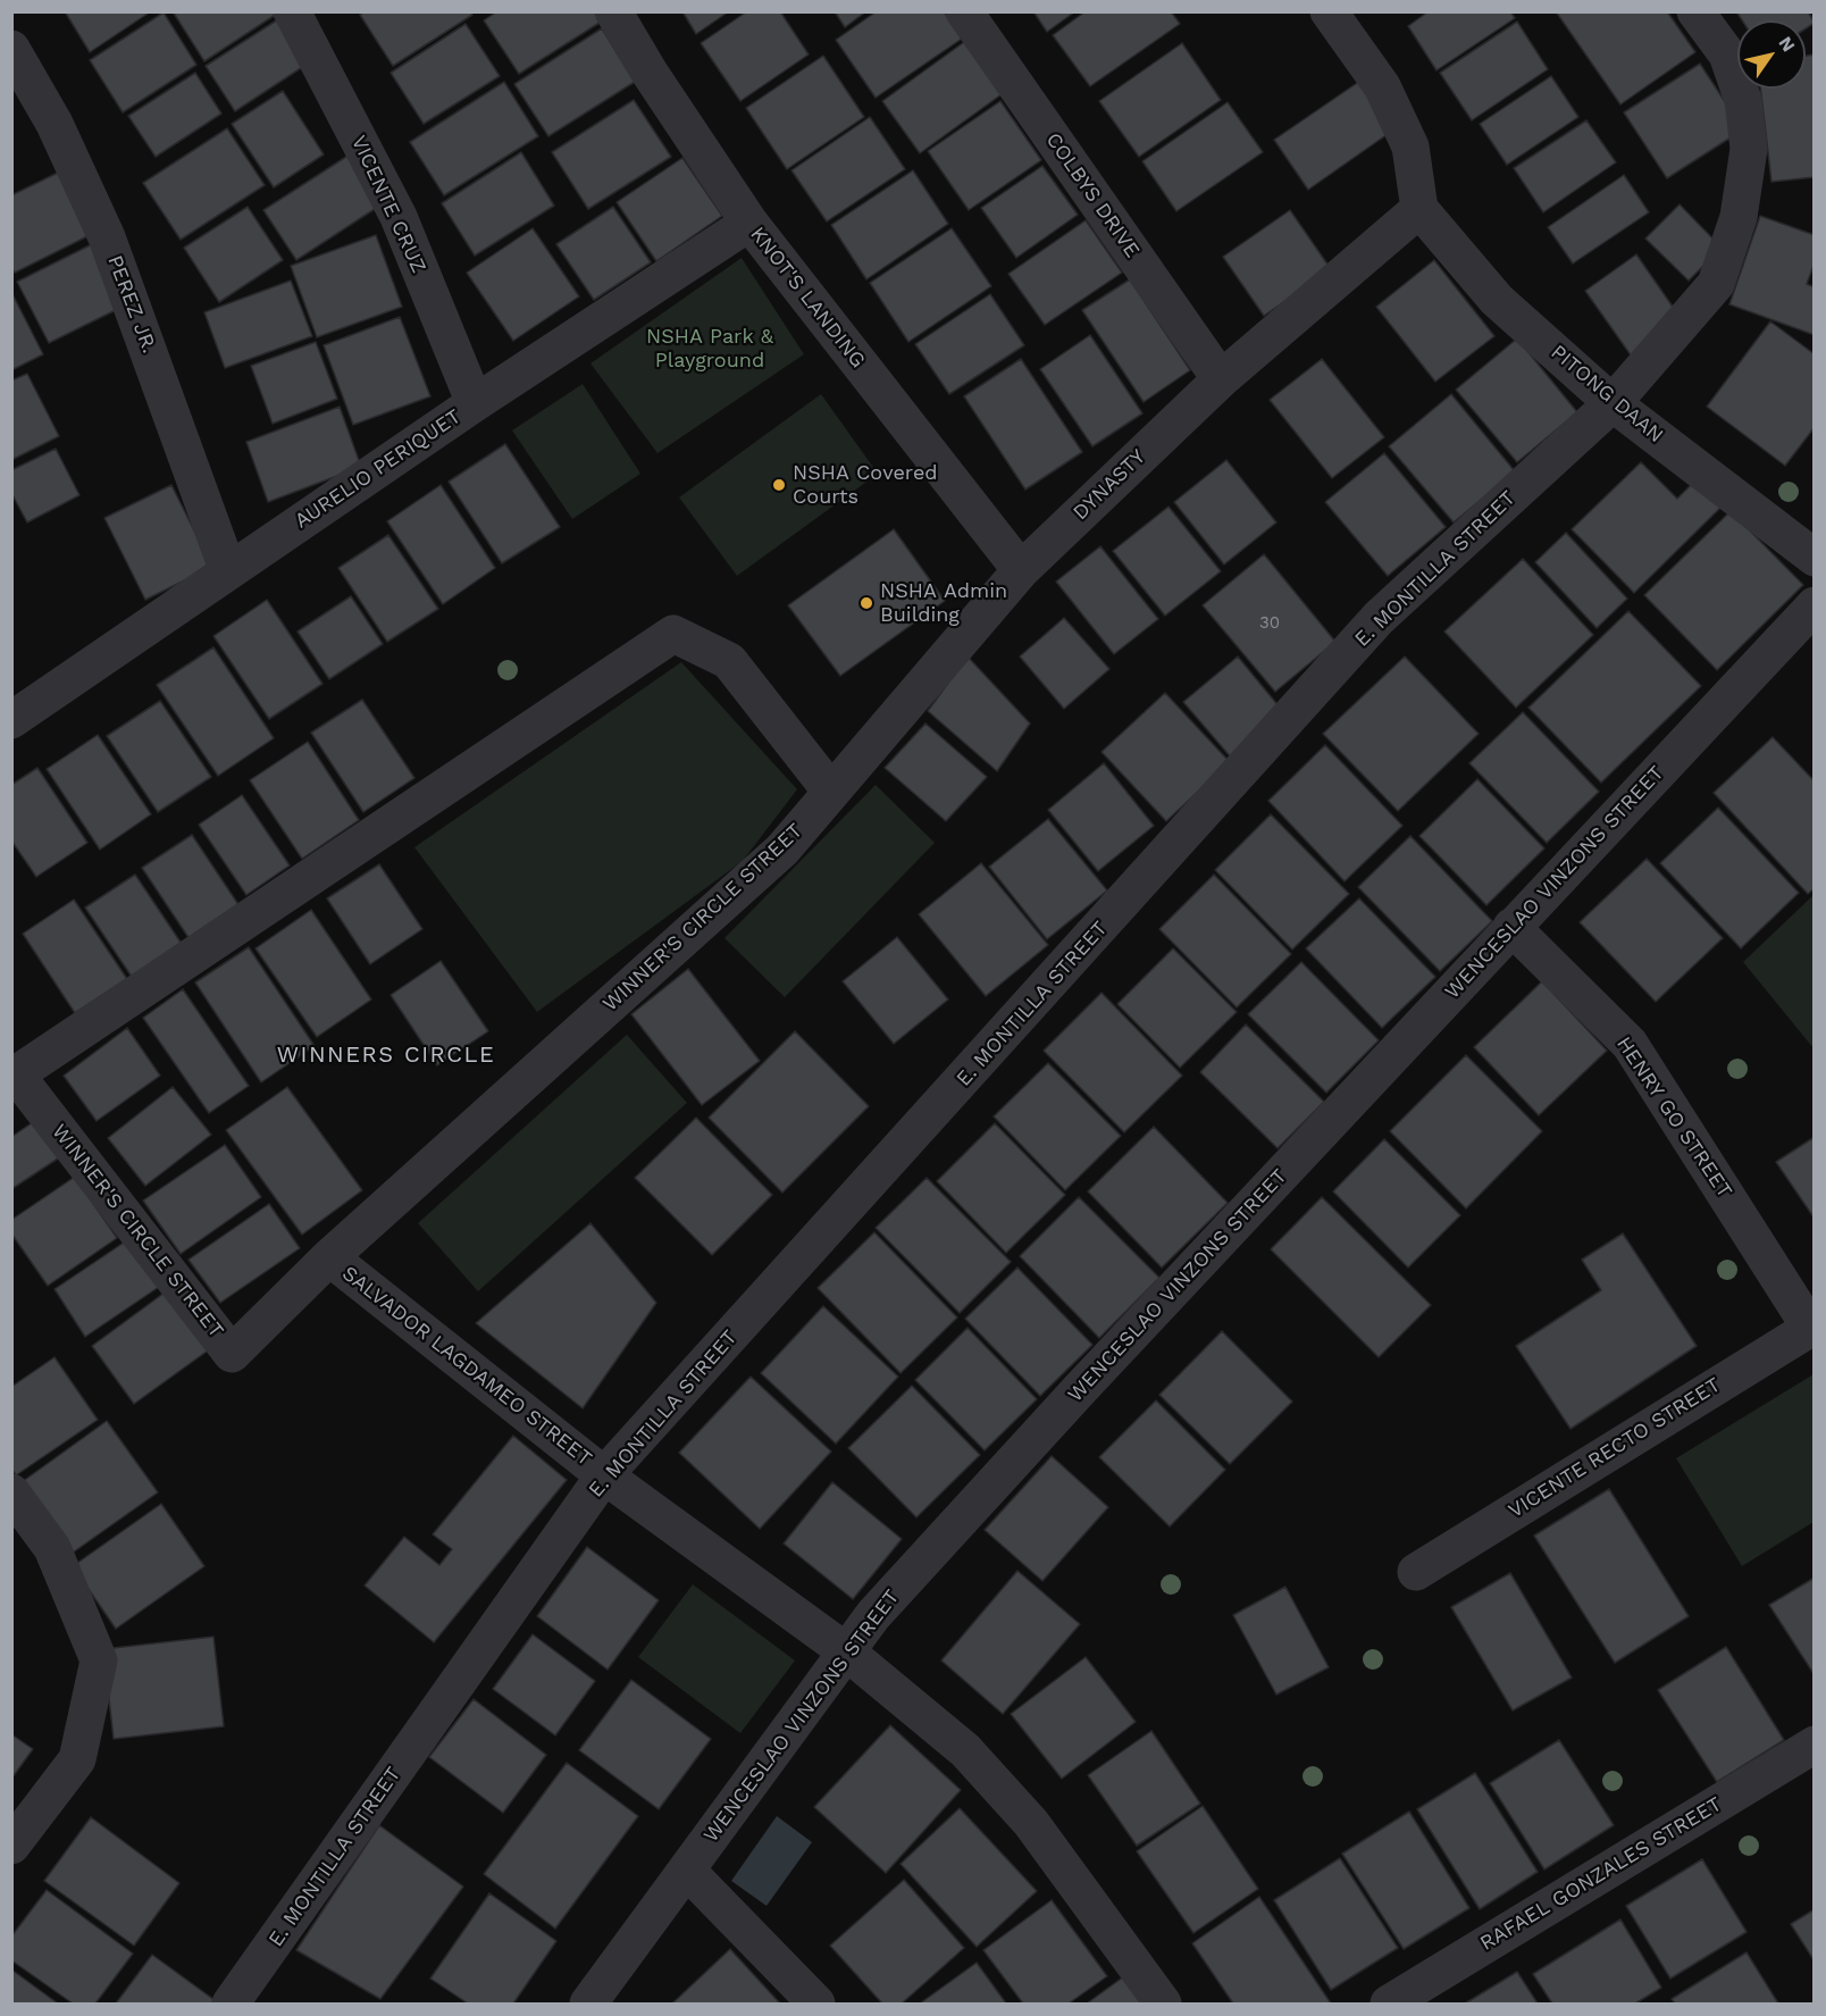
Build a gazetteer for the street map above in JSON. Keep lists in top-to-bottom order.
{
  "streets": {
    "street": [
      "COLBYS DRIVE",
      "VICENTE CRUZ",
      "KNOT'S LANDING",
      "PEREZ JR.",
      "PITONG DAAN",
      "AURELIO PERIQUET",
      "DYNASTY",
      "E. MONTILLA STREET",
      "WENCESLAO VINZONS STREET",
      "WINNER'S CIRCLE STREET",
      "HENRY GO STREET",
      "SALVADOR LAGDAMEO STREET",
      "VICENTE RECTO STREET",
      "RAFAEL GONZALES STREET"
    ]
  },
  "crossings": [
    ["COLBYS DRIVE", "DYNASTY"],
    ["VICENTE CRUZ", "AURELIO PERIQUET"],
    ["KNOT'S LANDING", "AURELIO PERIQUET"],
    ["KNOT'S LANDING", "DYNASTY"],
    ["PEREZ JR.", "AURELIO PERIQUET"],
    ["PITONG DAAN", "DYNASTY"],
    ["PITONG DAAN", "E. MONTILLA STREET"],
    ["DYNASTY", "WINNER'S CIRCLE STREET"],
    ["E. MONTILLA STREET", "SALVADOR LAGDAMEO STREET"],
    ["WENCESLAO VINZONS STREET", "HENRY GO STREET"],
    ["WENCESLAO VINZONS STREET", "SALVADOR LAGDAMEO STREET"],
    ["WINNER'S CIRCLE STREET", "SALVADOR LAGDAMEO STREET"],
    ["HENRY GO STREET", "VICENTE RECTO STREET"]
  ],
  "districts": ["WINNERS CIRCLE"],
  "parks": ["NSHA Park & Playground"],
  "places": ["NSHA Covered Courts", "NSHA Admin Building"],
  "house_numbers": ["30"],
  "north": "top right"
}
